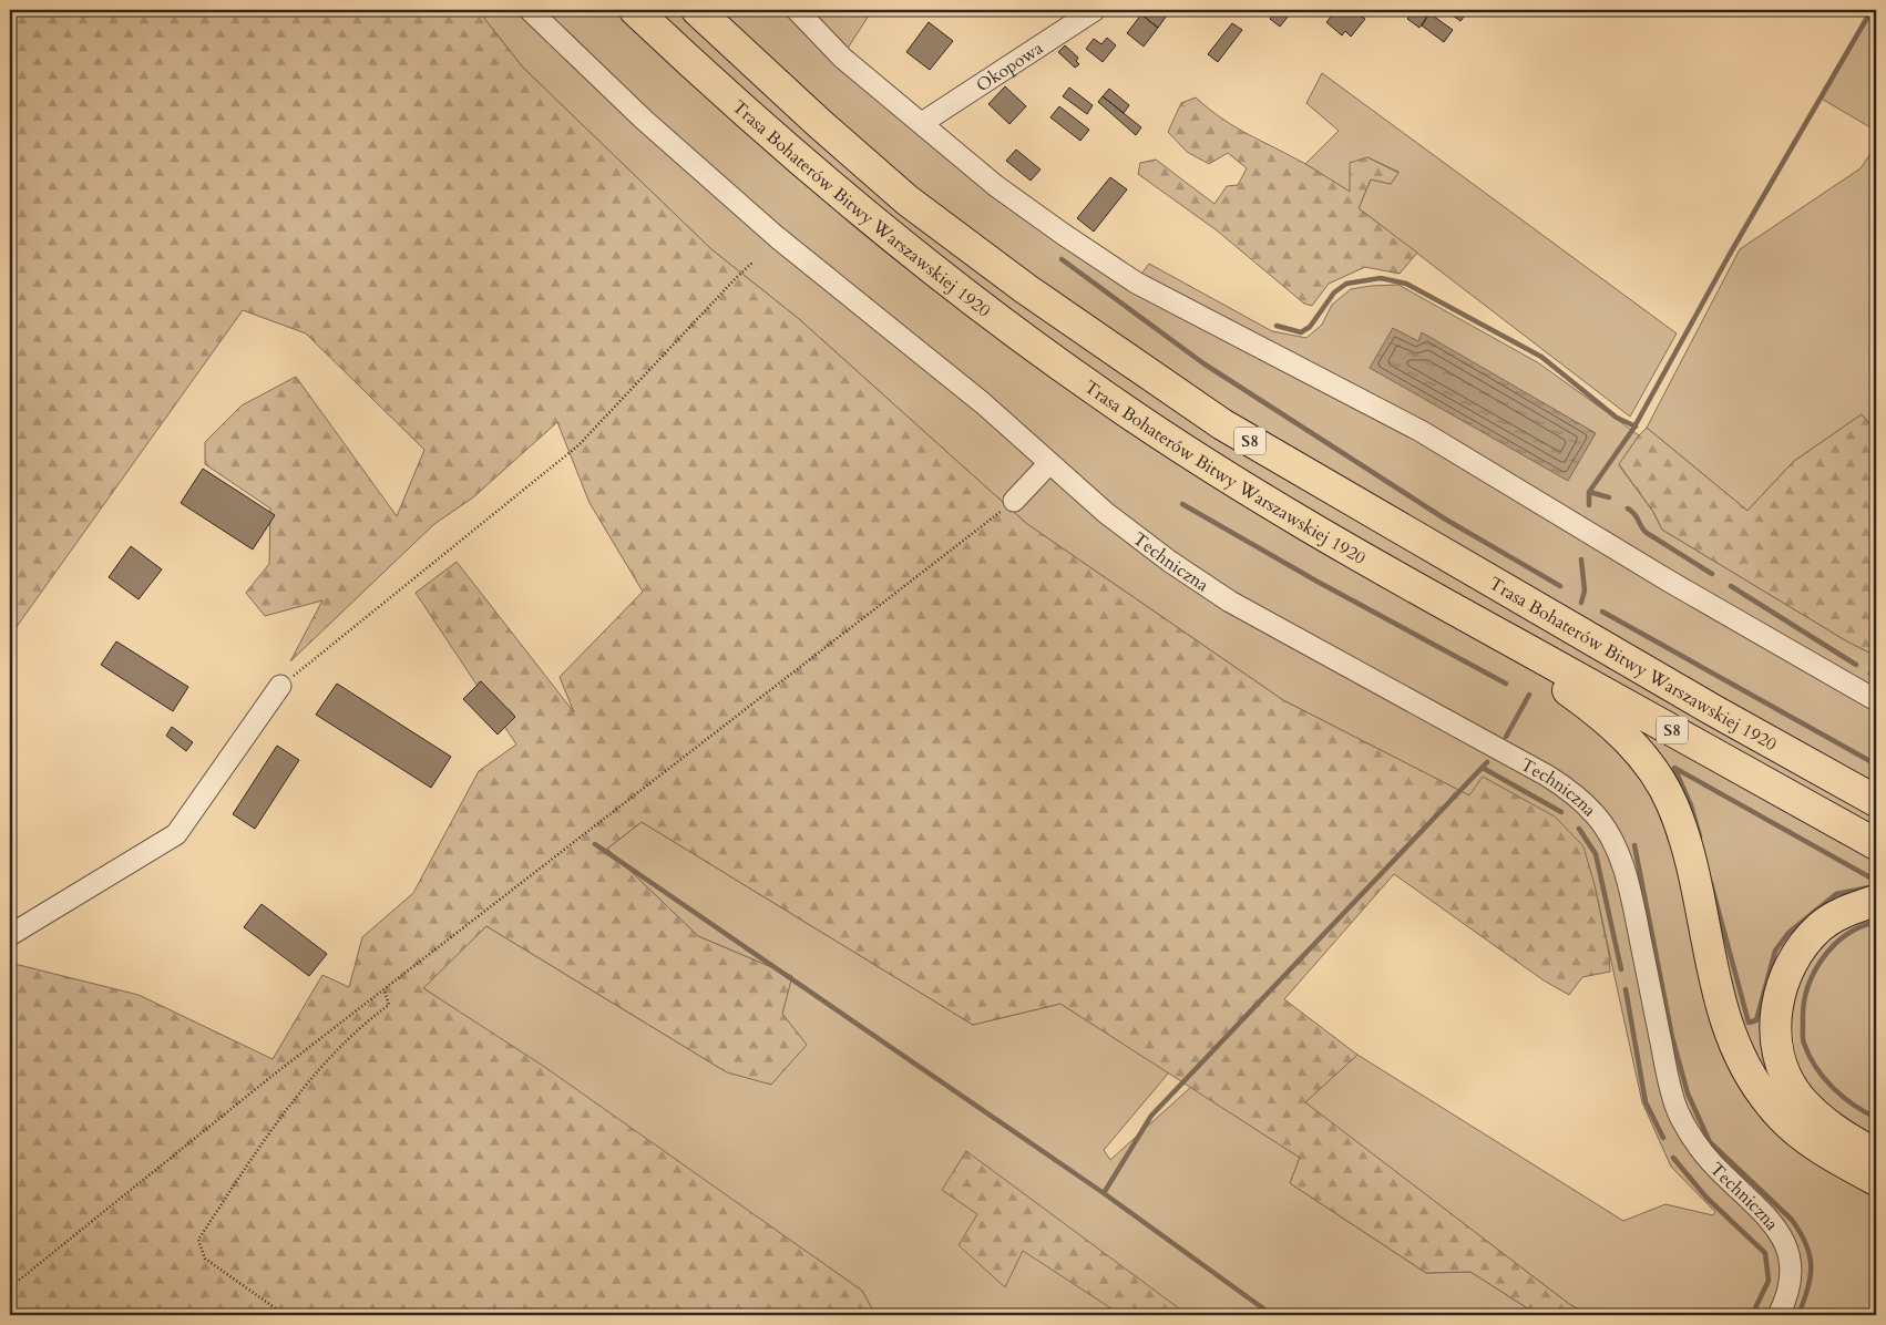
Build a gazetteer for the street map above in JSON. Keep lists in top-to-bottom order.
{
  "streets": {
    "highway": ["Trasa Bohaterów Bitwy Warszawskiej 1920", "S8"],
    "street": ["Okopowa", "Techniczna"]
  }
}
